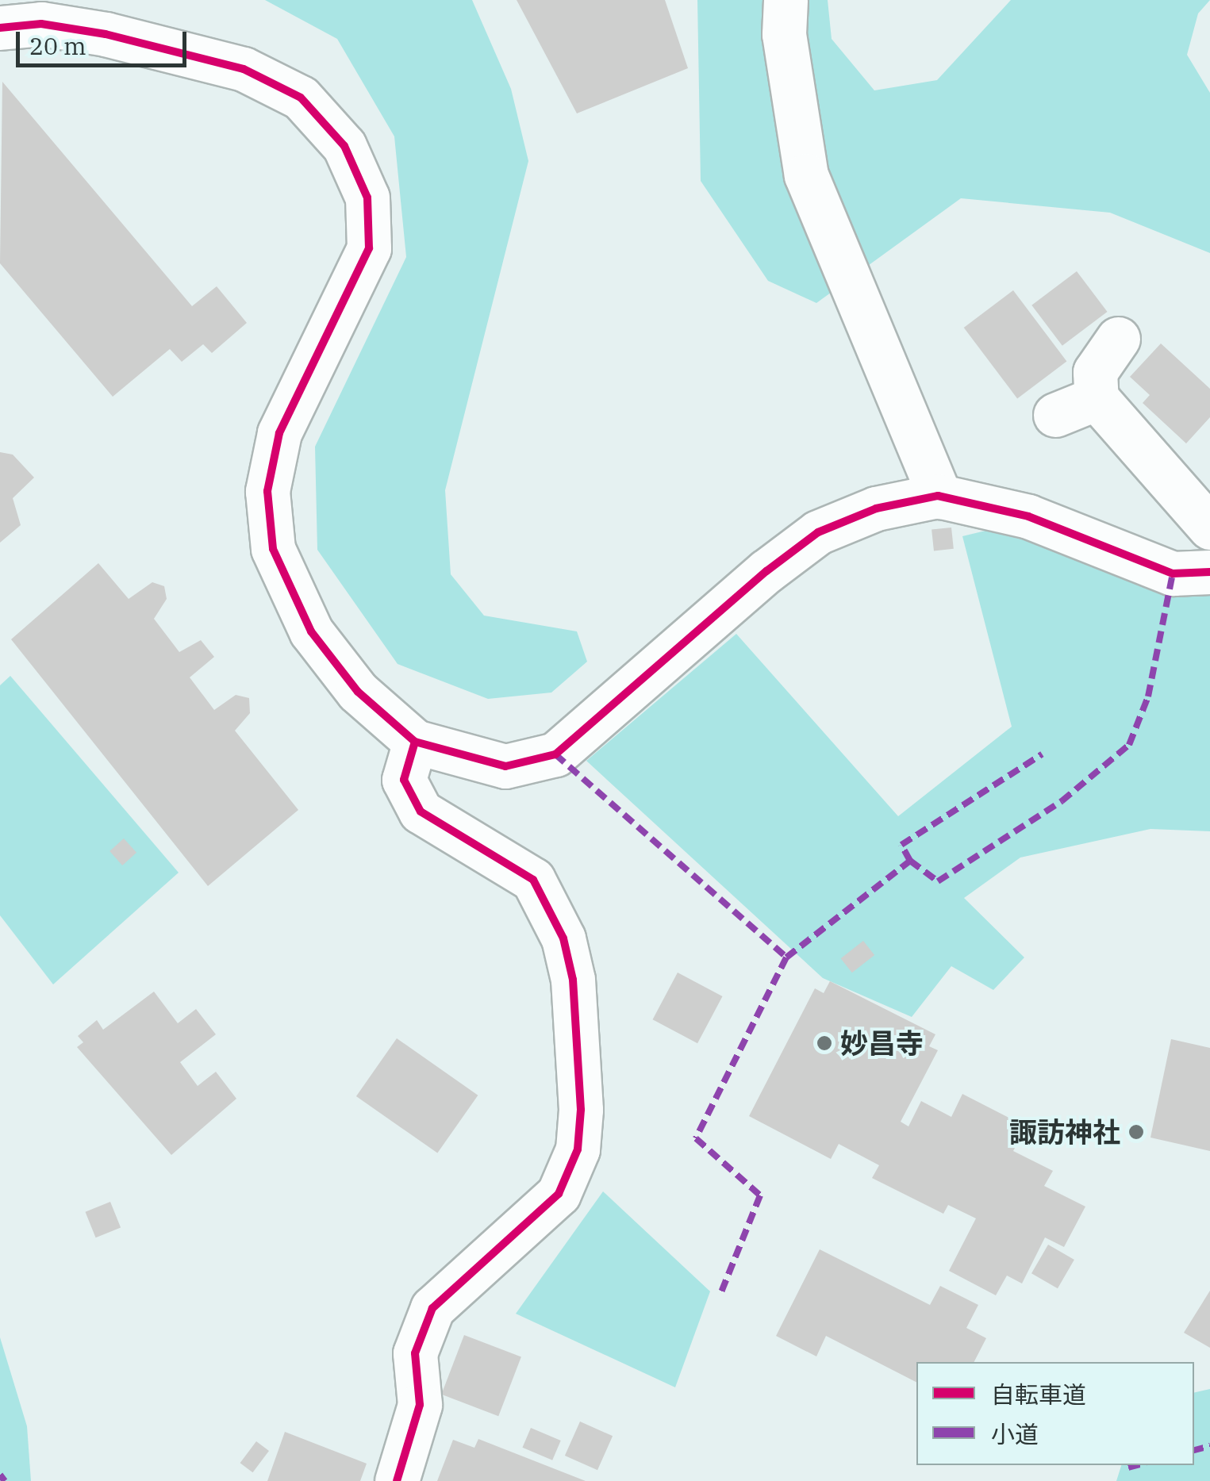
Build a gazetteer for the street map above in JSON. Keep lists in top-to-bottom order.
{
  "places": ["妙昌寺", "諏訪神社"],
  "legend": ["自転車道", "小道"],
  "scale_bar": "20 m"
}
